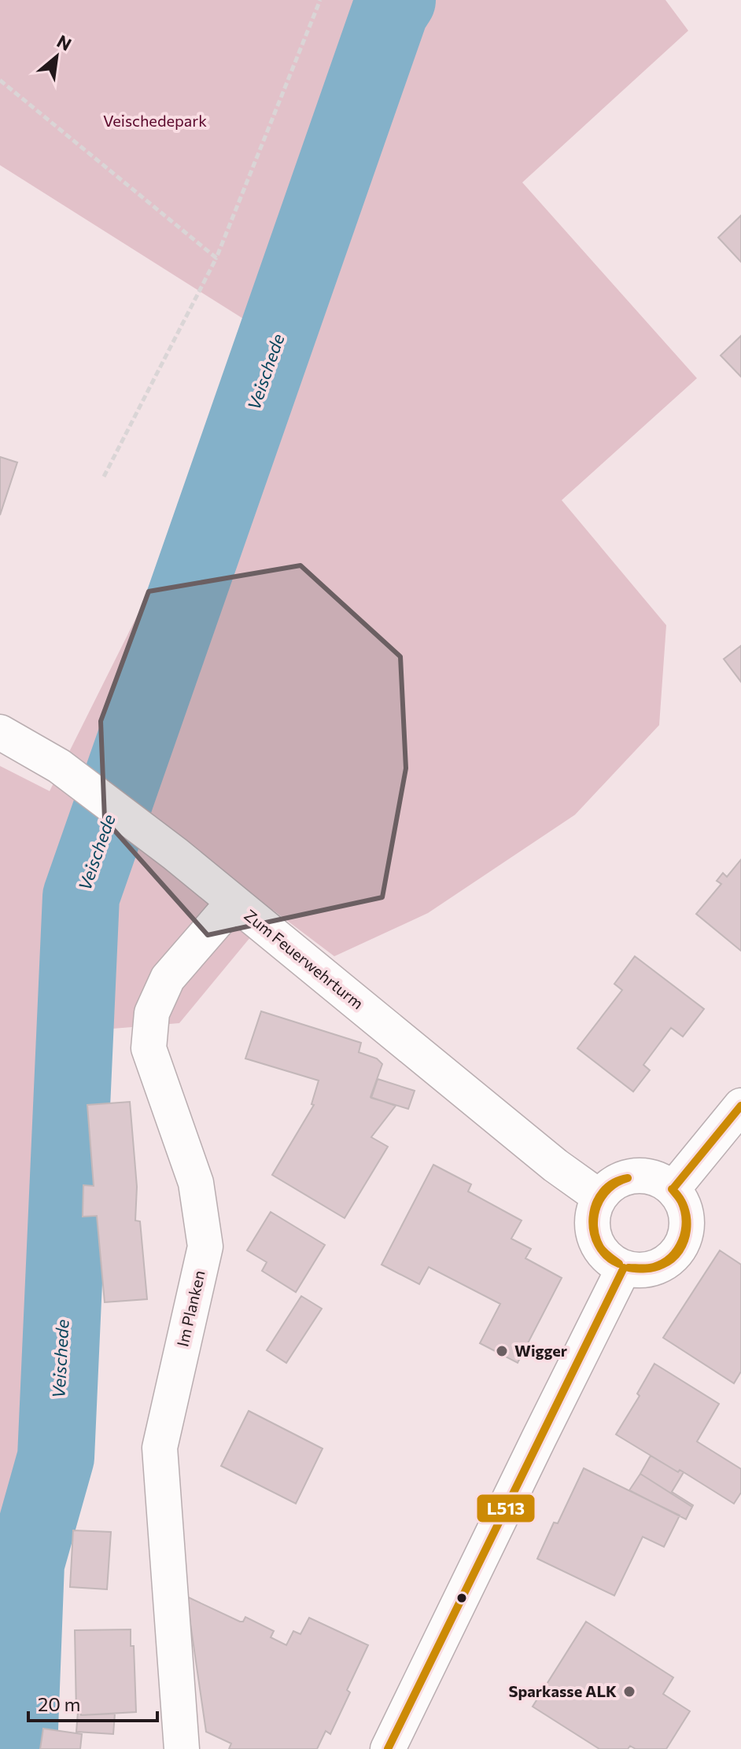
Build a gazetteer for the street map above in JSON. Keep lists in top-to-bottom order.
{
  "streets": {
    "street": ["Zum Feuerwehrturm", "Im Planken"]
  },
  "crossings": [
    ["Zum Feuerwehrturm", "Im Planken"]
  ],
  "water": ["Veischede"],
  "parks": ["Veischedepark"],
  "places": ["Wigger", "Sparkasse ALK"],
  "lines": ["transit line L513"],
  "scale_bar": "20 m",
  "north": "top right"
}
